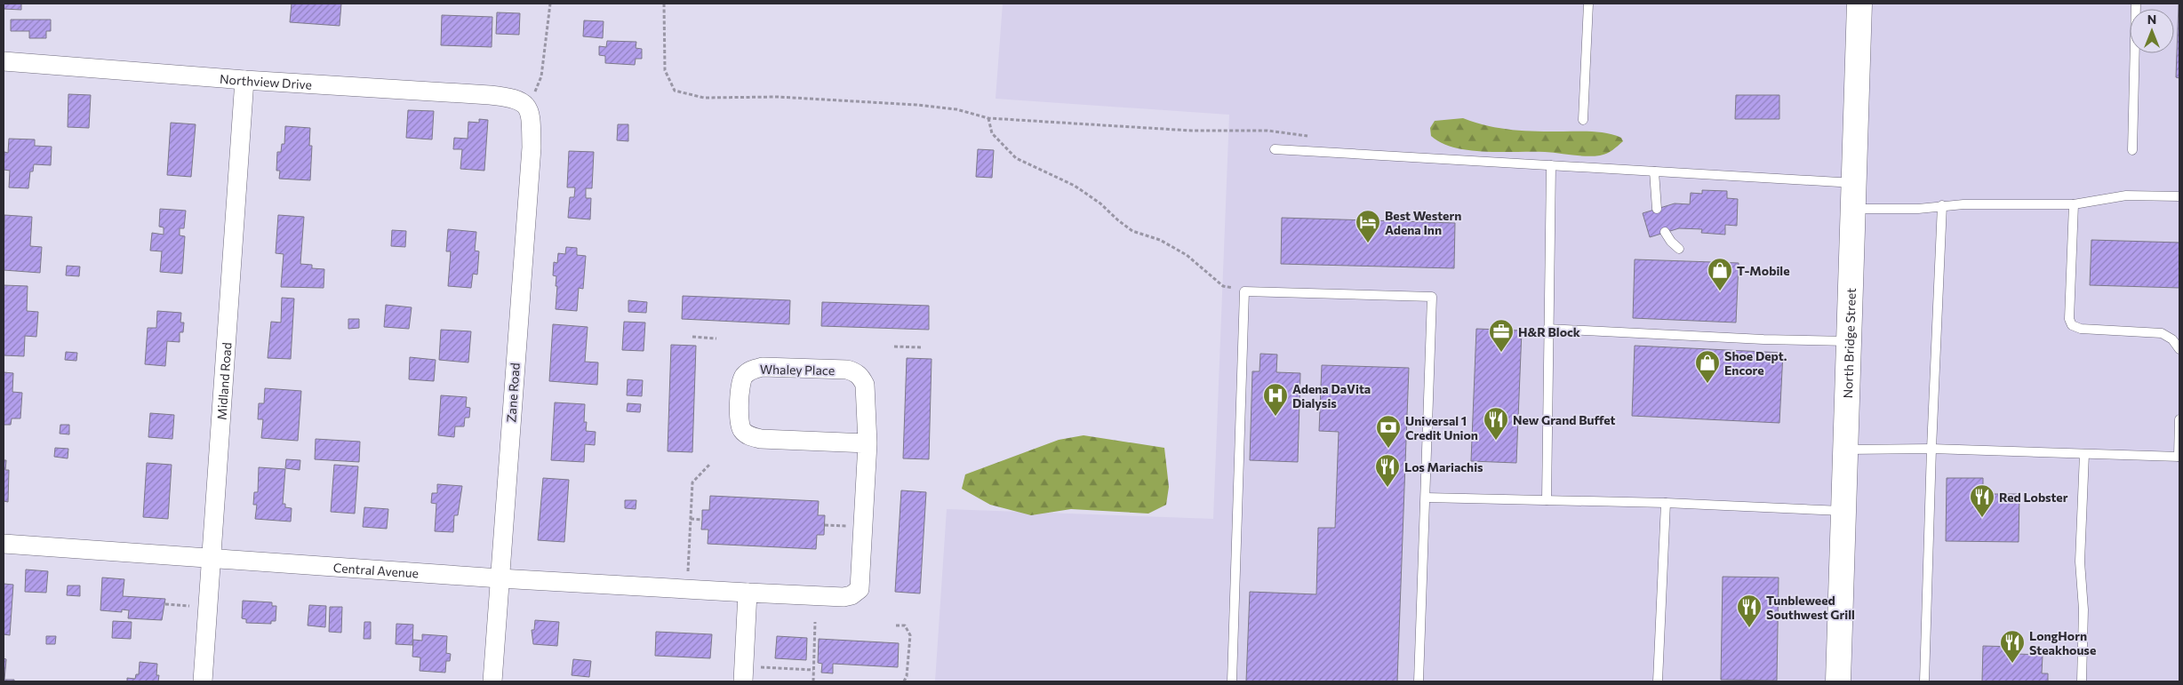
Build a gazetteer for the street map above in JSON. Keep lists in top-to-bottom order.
{
  "streets": {
    "main road": ["North Bridge Street"],
    "street": [
      "Northview Drive",
      "Whaley Place",
      "Midland Road",
      "Zane Road",
      "Central Avenue"
    ]
  },
  "crossings": [
    ["Northview Drive", "Midland Road"],
    ["Northview Drive", "Zane Road"],
    ["Whaley Place", "Central Avenue"],
    ["Midland Road", "Central Avenue"],
    ["Zane Road", "Central Avenue"]
  ],
  "places": {
    "hotel": ["Best Western Adena Inn"],
    "shop": ["T-Mobile", "Shoe Dept. Encore"],
    "office": ["H&R Block"],
    "hospital": ["Adena DaVita Dialysis"],
    "restaurant": [
      "New Grand Buffet",
      "Los Mariachis",
      "Red Lobster",
      "Tunbleweed Southwest Grill",
      "LongHorn Steakhouse"
    ],
    "bank": ["Universal 1 Credit Union"]
  },
  "north": "top"
}
